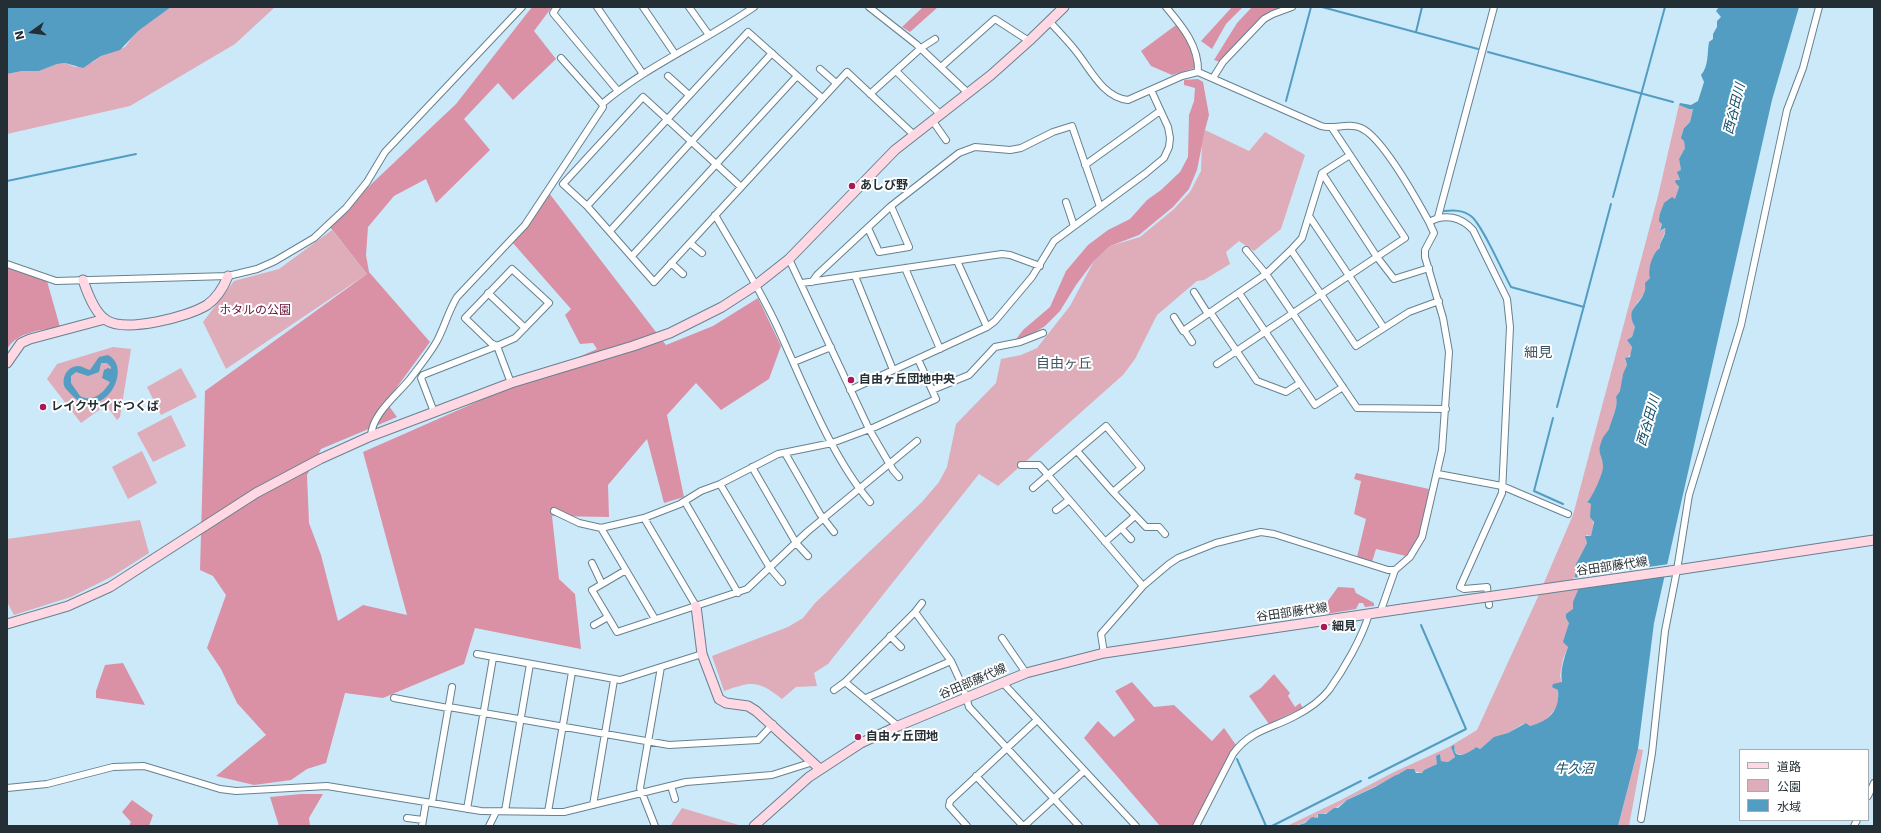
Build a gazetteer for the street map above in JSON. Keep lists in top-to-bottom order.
{
  "streets": {
    "street": ["谷田部藤代線"]
  },
  "districts": ["細見", "自由ヶ丘"],
  "water": ["西谷田川", "牛久沼"],
  "parks": ["ホタルの公園"],
  "places": [
    "あしび野",
    "自由ヶ丘団地中央",
    "レイクサイドつくば",
    "細見",
    "自由ヶ丘団地"
  ],
  "legend": ["道路", "公園", "水域"],
  "north": "left"
}
